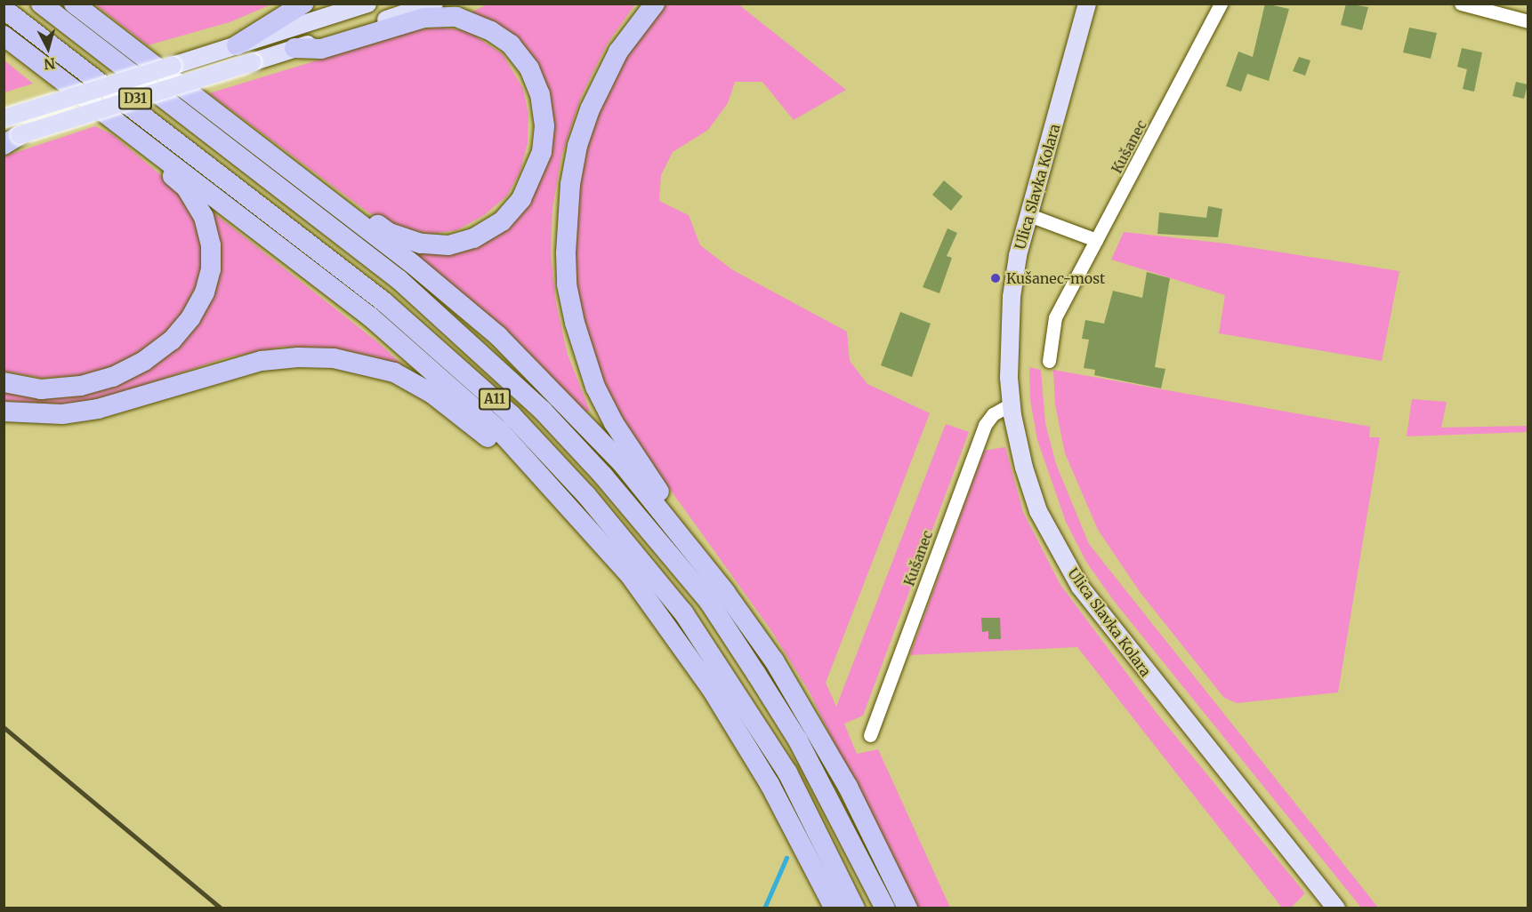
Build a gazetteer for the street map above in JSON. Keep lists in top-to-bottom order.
{
  "streets": {
    "highway": ["A11"],
    "main road": ["D31", "Ulica Slavka Kolara"],
    "street": ["Kušanec"]
  },
  "crossings": [
    ["Kušanec", "Ulica Slavka Kolara"]
  ],
  "places": ["Kušanec-most"],
  "north": "bottom"
}
